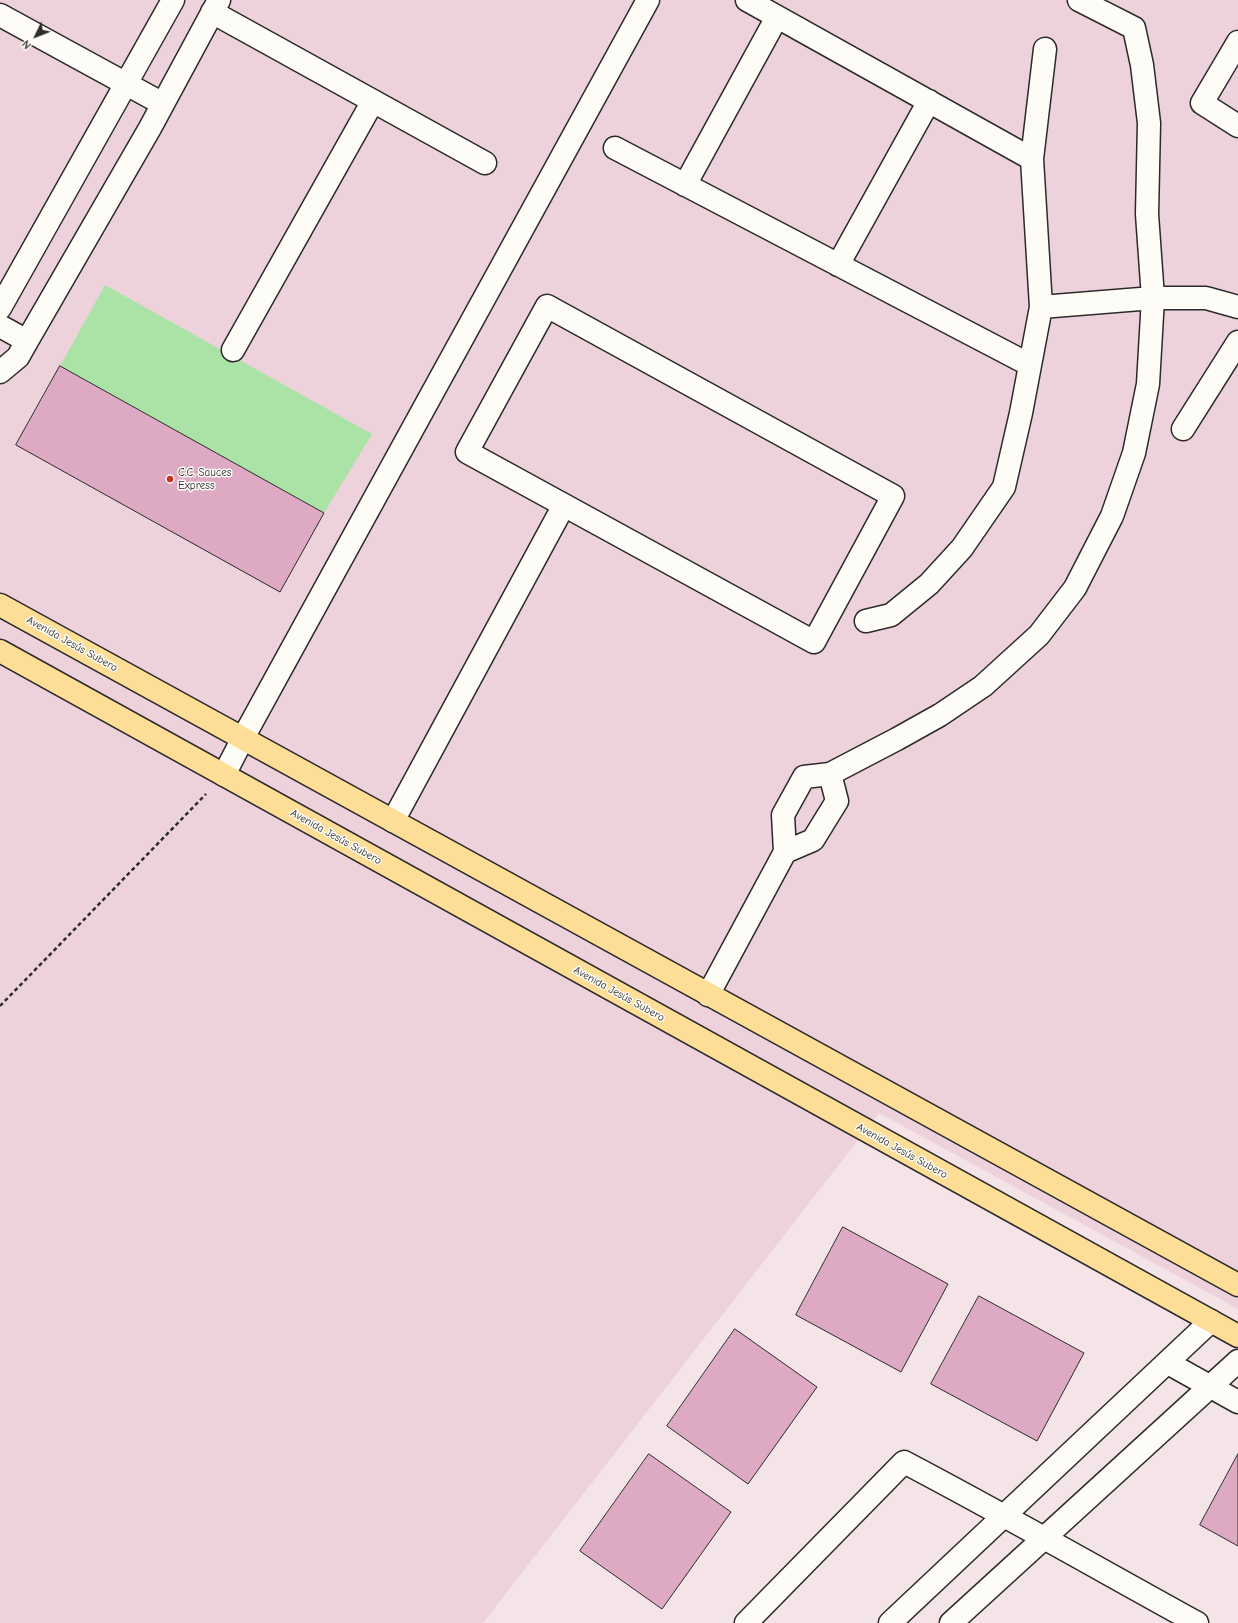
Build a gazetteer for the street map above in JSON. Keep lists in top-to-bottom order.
{
  "streets": {
    "main road": ["Avenida Jesús Subero"]
  },
  "places": ["C.C. Sauces Express"],
  "north": "bottom left"
}
